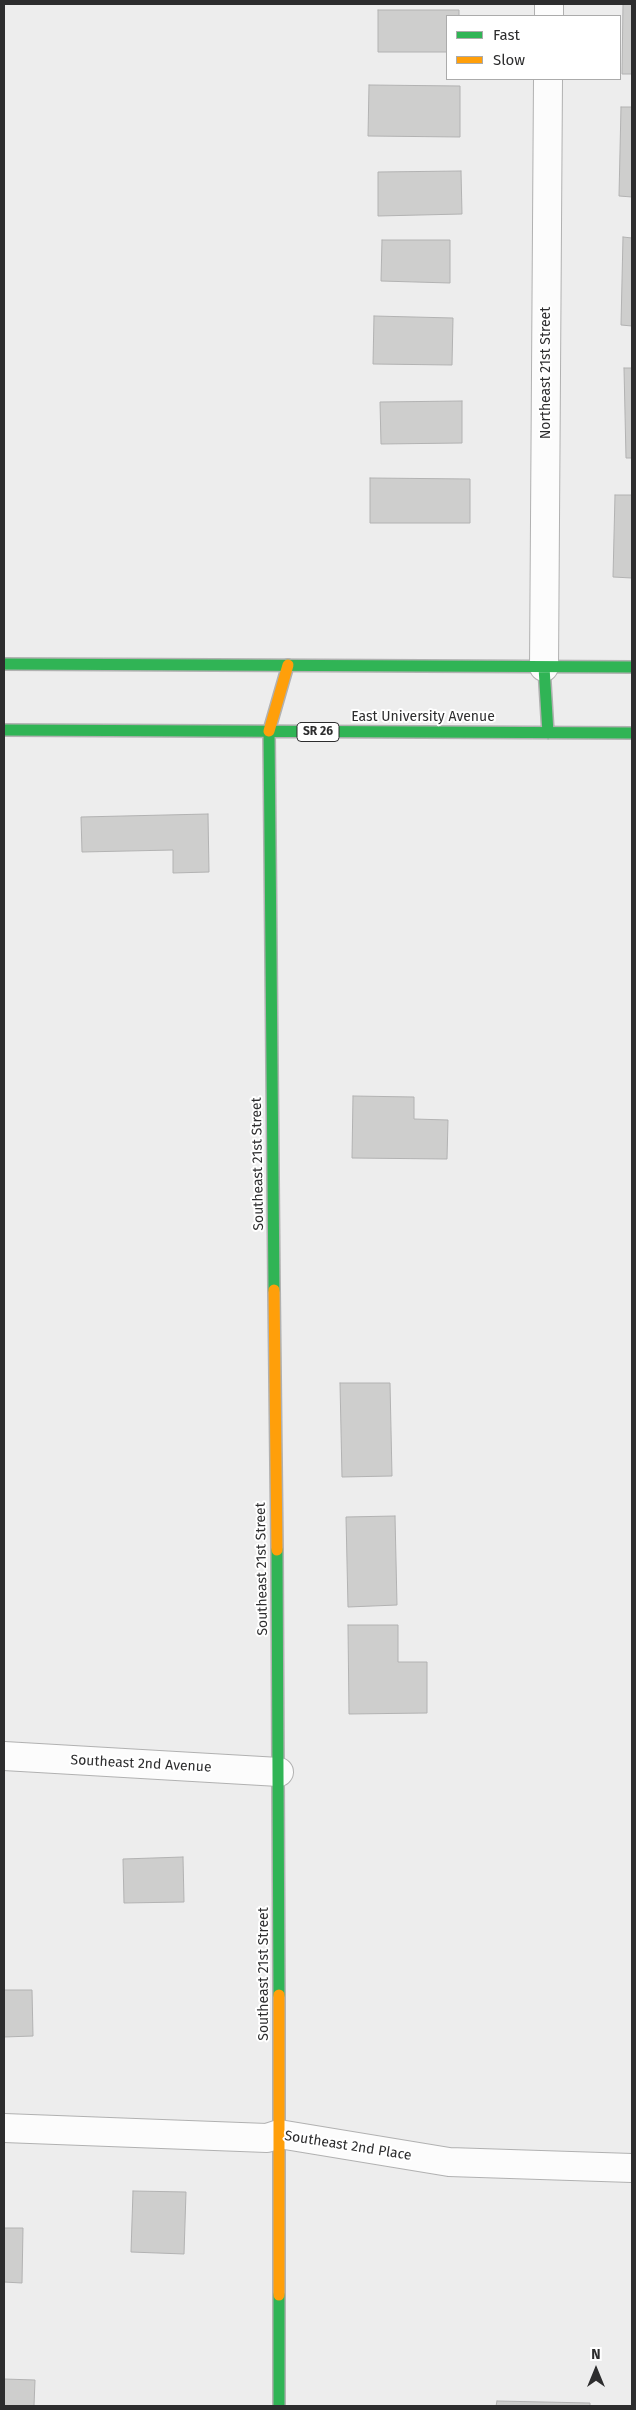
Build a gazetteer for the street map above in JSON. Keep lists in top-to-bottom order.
{
  "streets": {
    "street": [
      "Northeast 21st Street",
      "East University Avenue",
      "SR 26",
      "Southeast 21st Street",
      "Southeast 2nd Avenue",
      "Southeast 2nd Place"
    ]
  },
  "crossings": [
    ["East University Avenue", "Southeast 21st Street"],
    ["Southeast 21st Street", "Southeast 2nd Avenue"],
    ["Southeast 21st Street", "Southeast 2nd Place"]
  ],
  "legend": ["Fast", "Slow"],
  "north": "top"
}
